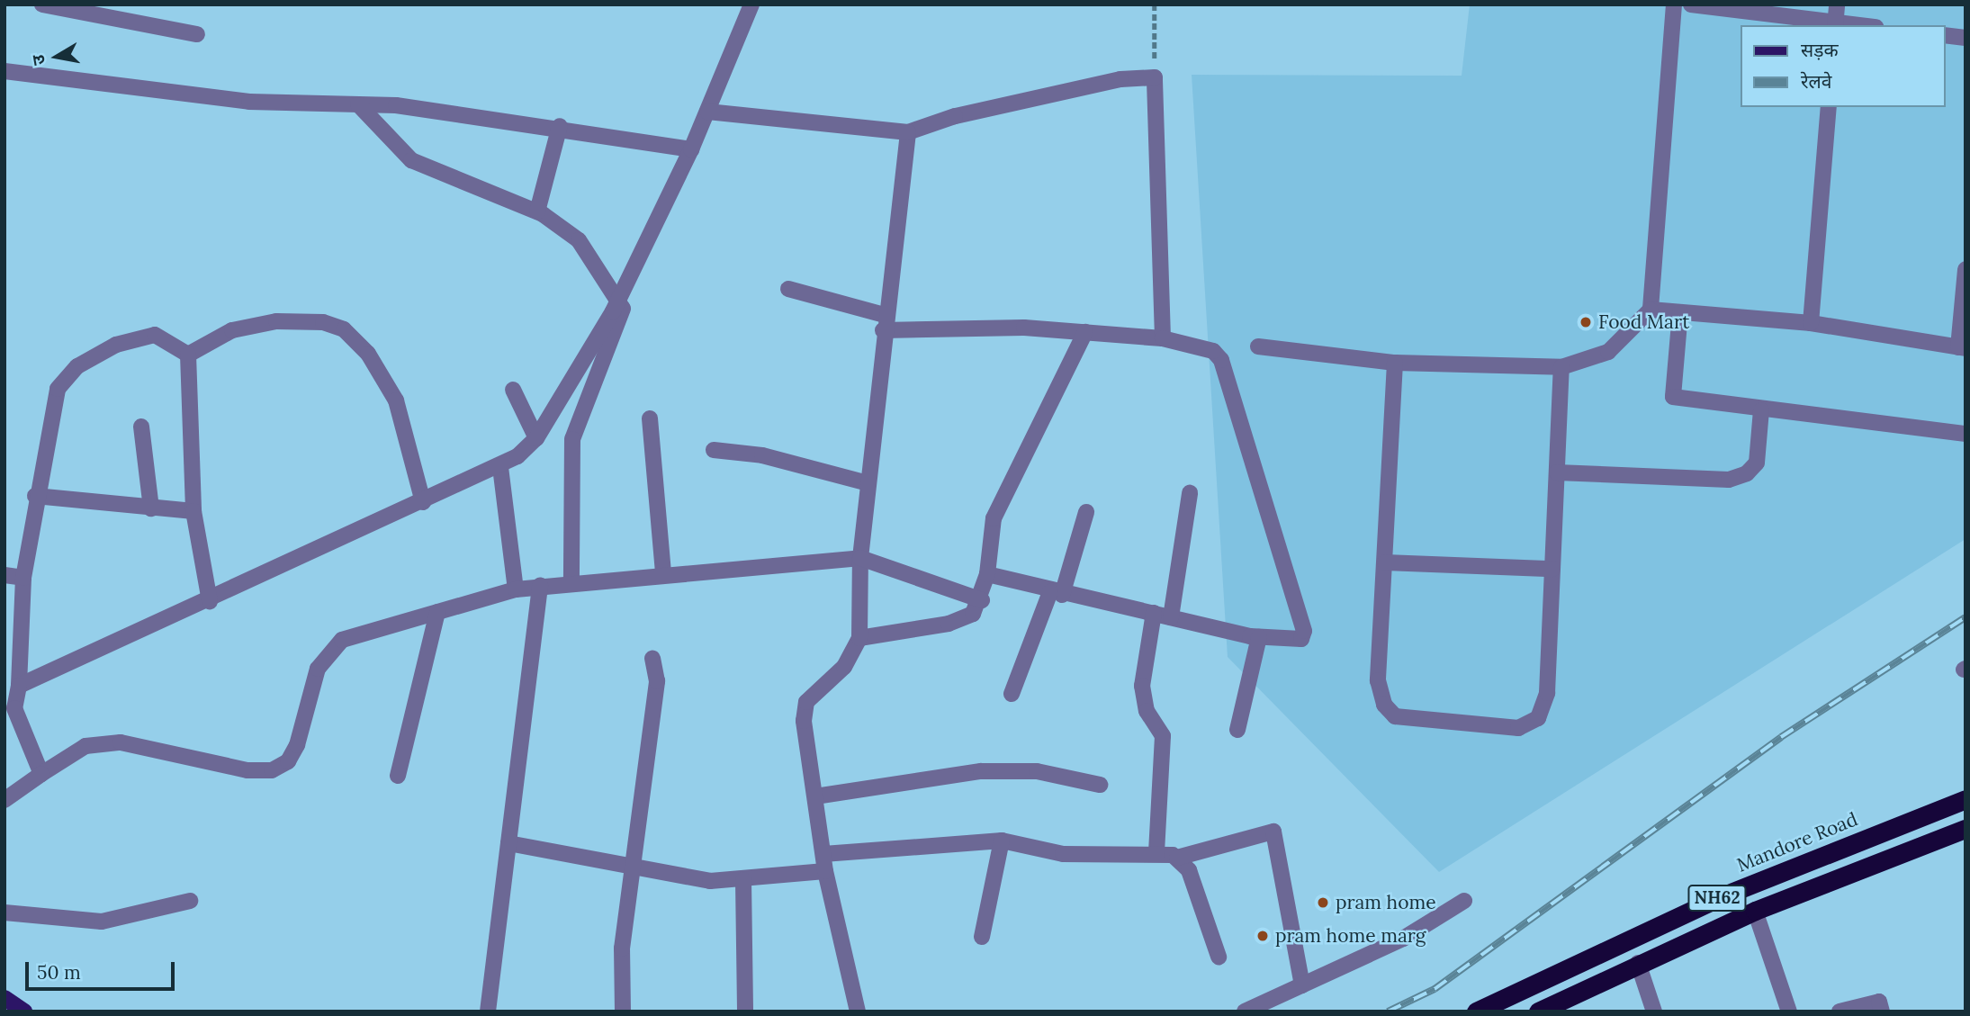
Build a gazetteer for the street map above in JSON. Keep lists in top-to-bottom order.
{
  "streets": {
    "highway": ["Mandore Road", "NH62"]
  },
  "places": ["Food Mart", "pram home", "pram home marg"],
  "legend": ["सड़क", "रेलवे"],
  "scale_bar": "50 m",
  "north": "left"
}
